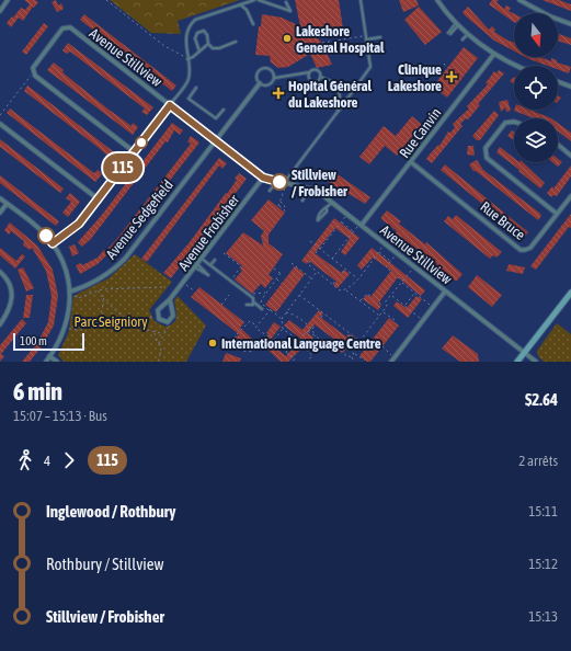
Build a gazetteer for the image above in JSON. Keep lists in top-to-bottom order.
{
  "streets": {
    "street": [
      "Avenue Stillview",
      "Rue Canvin",
      "Avenue Sedgefield",
      "Rue Bruce",
      "Avenue Frobisher"
    ]
  },
  "crossings": [
    ["Avenue Stillview", "Rue Canvin"],
    ["Avenue Stillview", "Avenue Sedgefield"],
    ["Avenue Stillview", "Avenue Frobisher"],
    ["Rue Canvin", "Rue Bruce"]
  ],
  "parks": ["Parc Seigniory"],
  "places": {
    "other": ["Lakeshore General Hospital", "Stillview / Frobisher", "International Language Centre"],
    "health": ["Clinique Lakeshore", "Hopital Général du Lakeshore"]
  },
  "lines": ["bus line 115"],
  "scale_bar": "100 m",
  "north": "bottom",
  "page": {
    "on_map": "115",
    "scale": "100 m",
    "heading": ["6 min", "15:07 – 15:13 · Bus", "$2.64"],
    "legs": ["4", "115", "2 arrêts"],
    "list": [
      {
        "name": "Inglewood / Rothbury",
        "value": "15:11"
      },
      {
        "name": "Rothbury / Stillview",
        "value": "15:12"
      },
      {
        "name": "Stillview / Frobisher",
        "value": "15:13"
      }
    ]
  }
}
